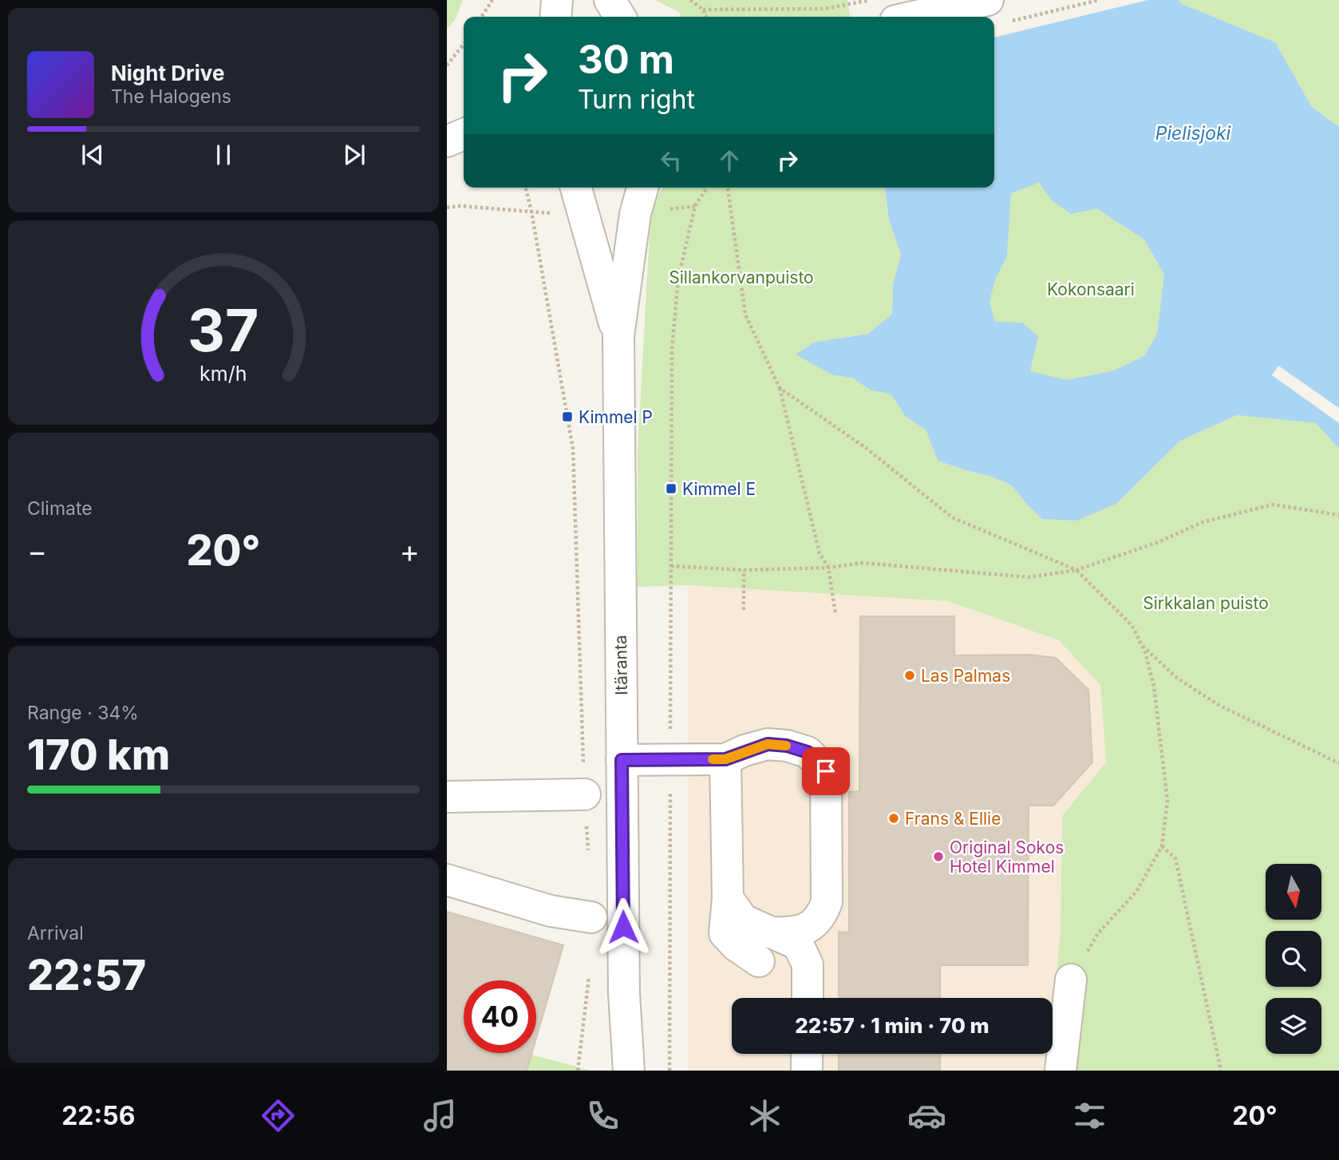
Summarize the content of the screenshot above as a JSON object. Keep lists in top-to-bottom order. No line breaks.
{"streets":{"street":["Itäranta"]},"water":["Pielisjoki"],"parks":["Sillankorvanpuisto","Kokonsaari","Sirkkalan puisto"],"places":{"transit":["Kimmel P","Kimmel E"],"other":["Las Palmas","Frans & Ellie","Original Sokos Hotel Kimmel"]},"north":"bottom","page":{"turn":["30 m","Turn right"],"song":["Night Drive","The Halogens"],"tile":["Climate",["Range · 34%","170 km"],["Arrival","22:57"]],"heat":["−","20°","+"],"limit":"40","trip":"22:57 · 1 min · 70 m","tabs":["22:56","20°"],"gauge":["37","km/h"]}}
